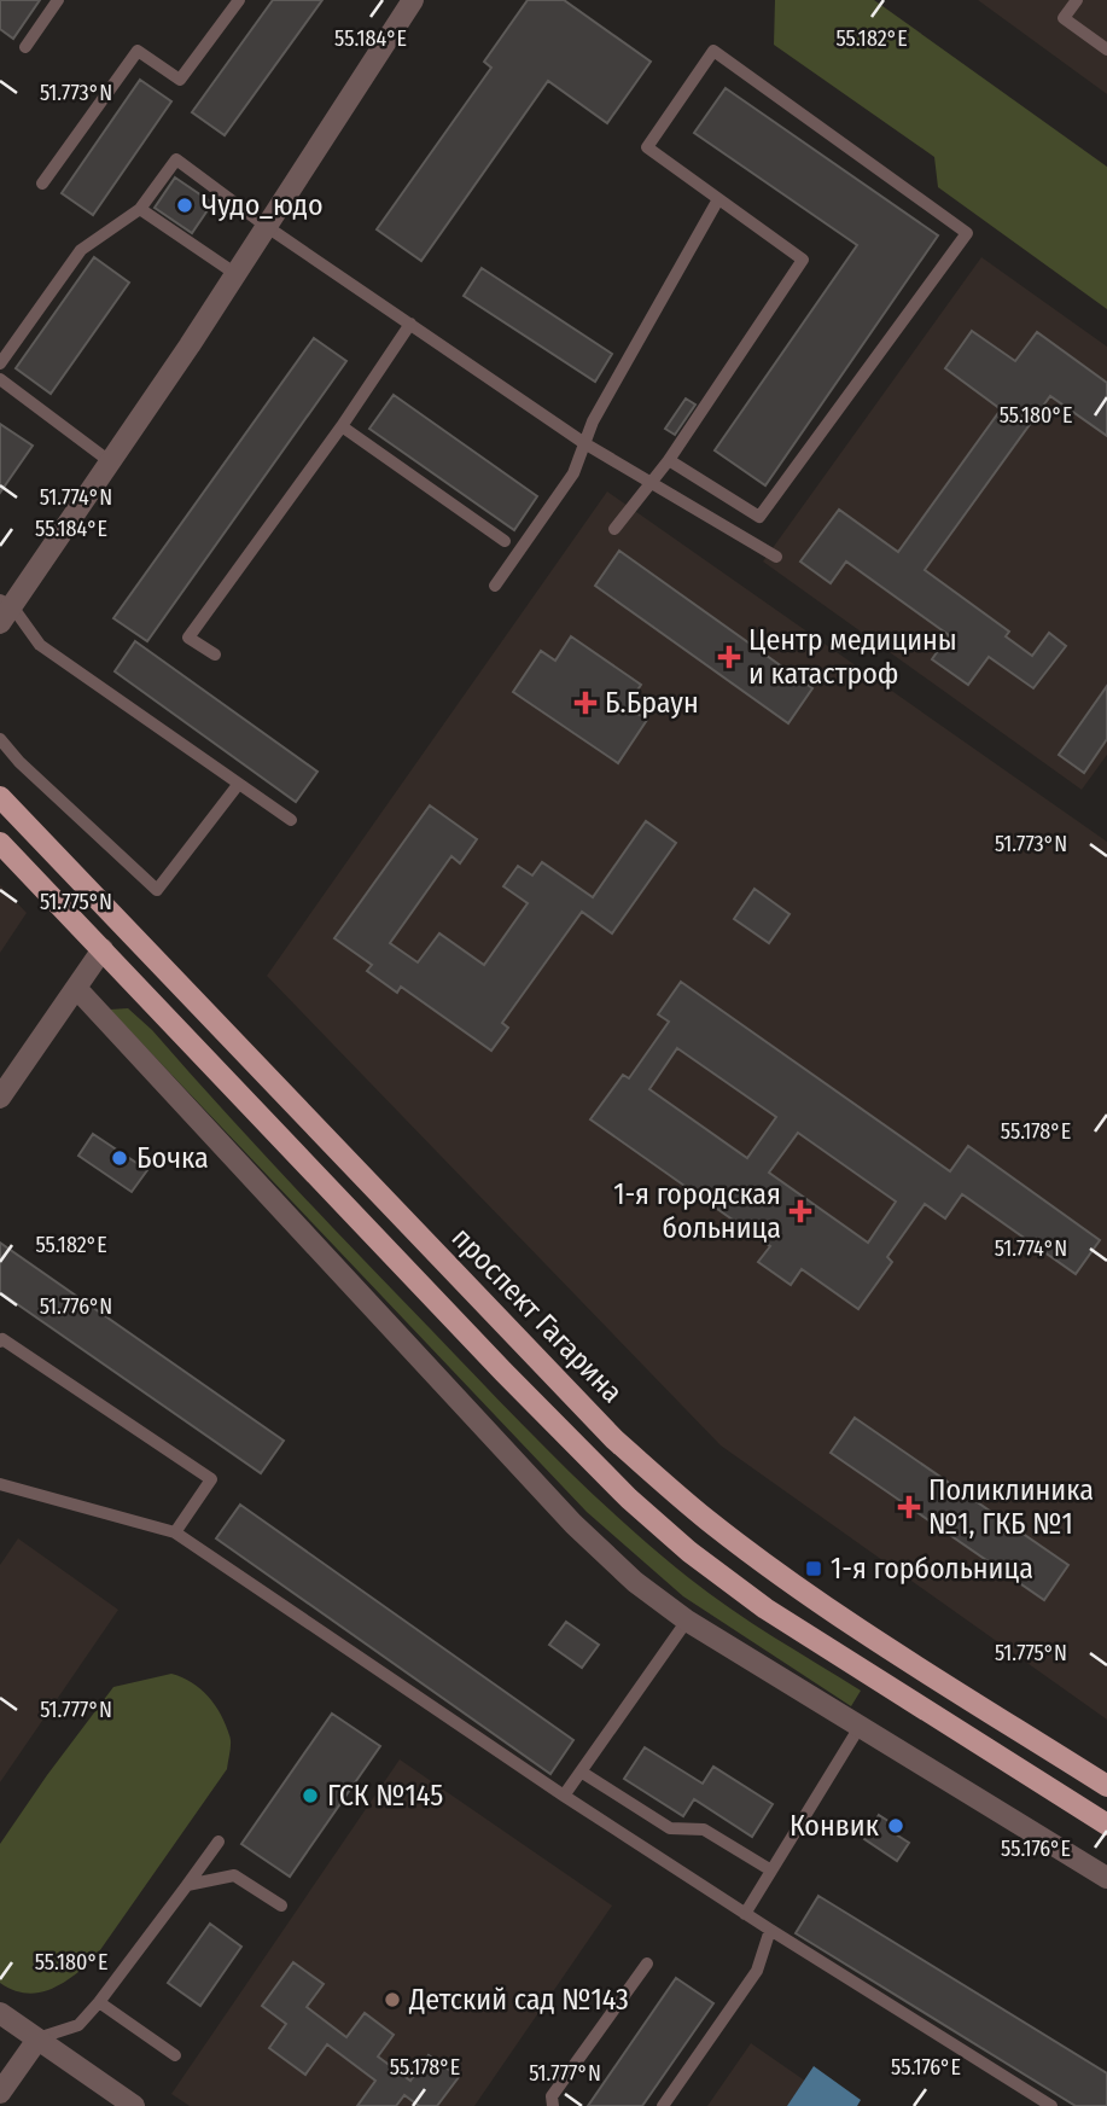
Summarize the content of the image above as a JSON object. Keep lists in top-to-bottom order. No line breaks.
{"streets":{"main road":["проспект Гагарина"]},"places":{"other":["Чудо_юдо","Бочка","ГСК №145","Конвик","Детский сад №143"],"health":["Центр медицины и катастроф","Б.Браун","1-я городская больница","Поликлиника №1, ГКБ №1"],"transit":["1-я горбольница"]},"coordinates":["55.184°E","55.182°E","51.773°N","55.180°E","51.774°N","51.775°N","55.178°E","51.776°N","51.777°N","55.176°E"]}
